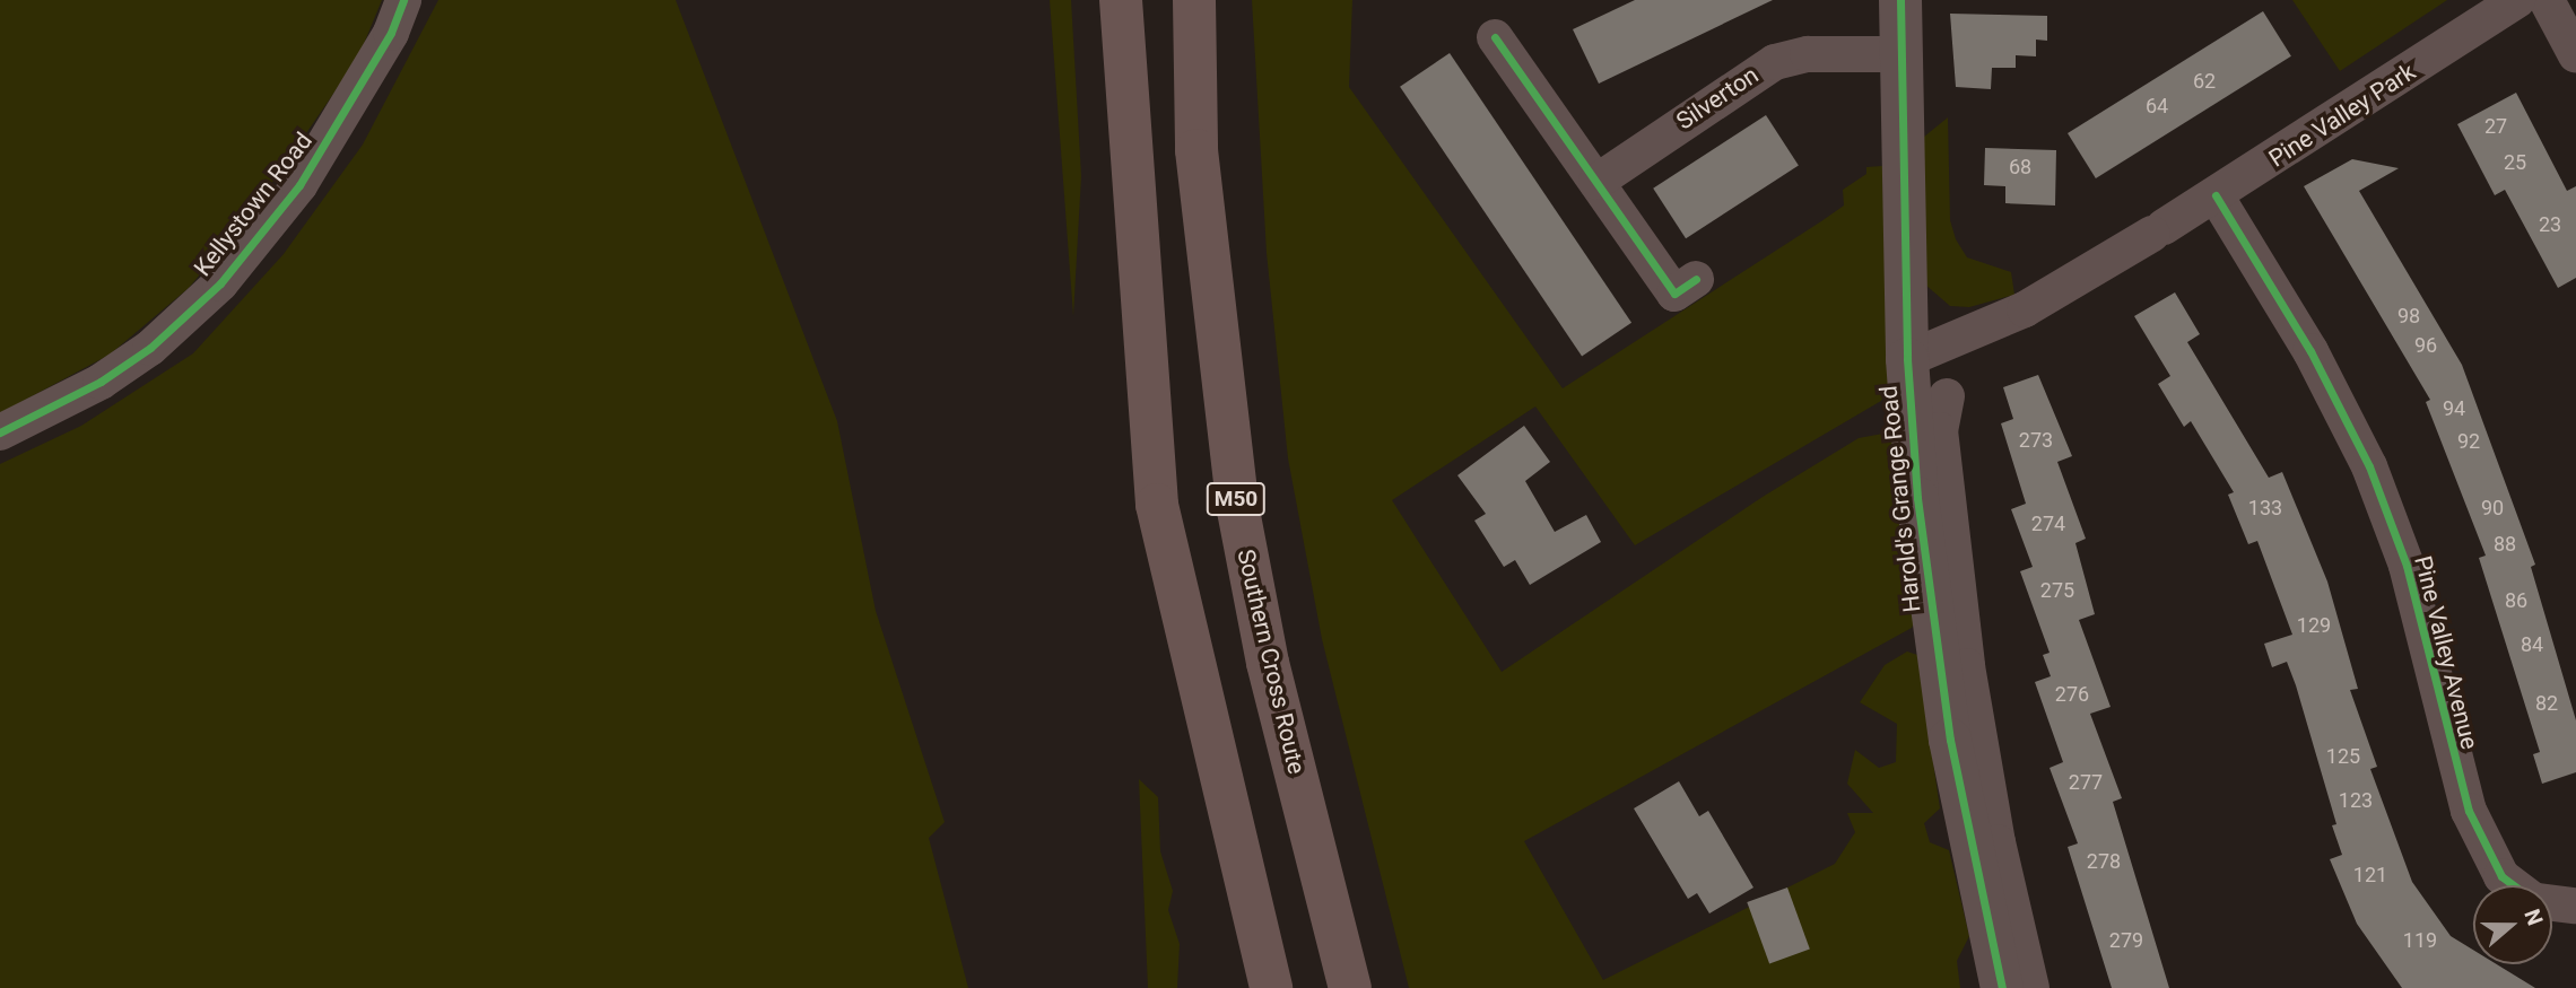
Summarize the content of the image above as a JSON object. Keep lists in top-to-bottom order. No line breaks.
{"streets":{"highway":["M50","Southern Cross Route"],"street":["Silverton","Pine Valley Park","Kellystown Road","Harold's Grange Road","Pine Valley Avenue"]},"crossings":[["Silverton","Harold's Grange Road"],["Pine Valley Park","Harold's Grange Road"],["Pine Valley Park","Pine Valley Avenue"]],"house_numbers":["62","64","27","25","68","23","98","96","94","273","92","133","90","274","88","275","86","129","84","276","82","125","277","123","278","121","279","119"],"north":"right"}
